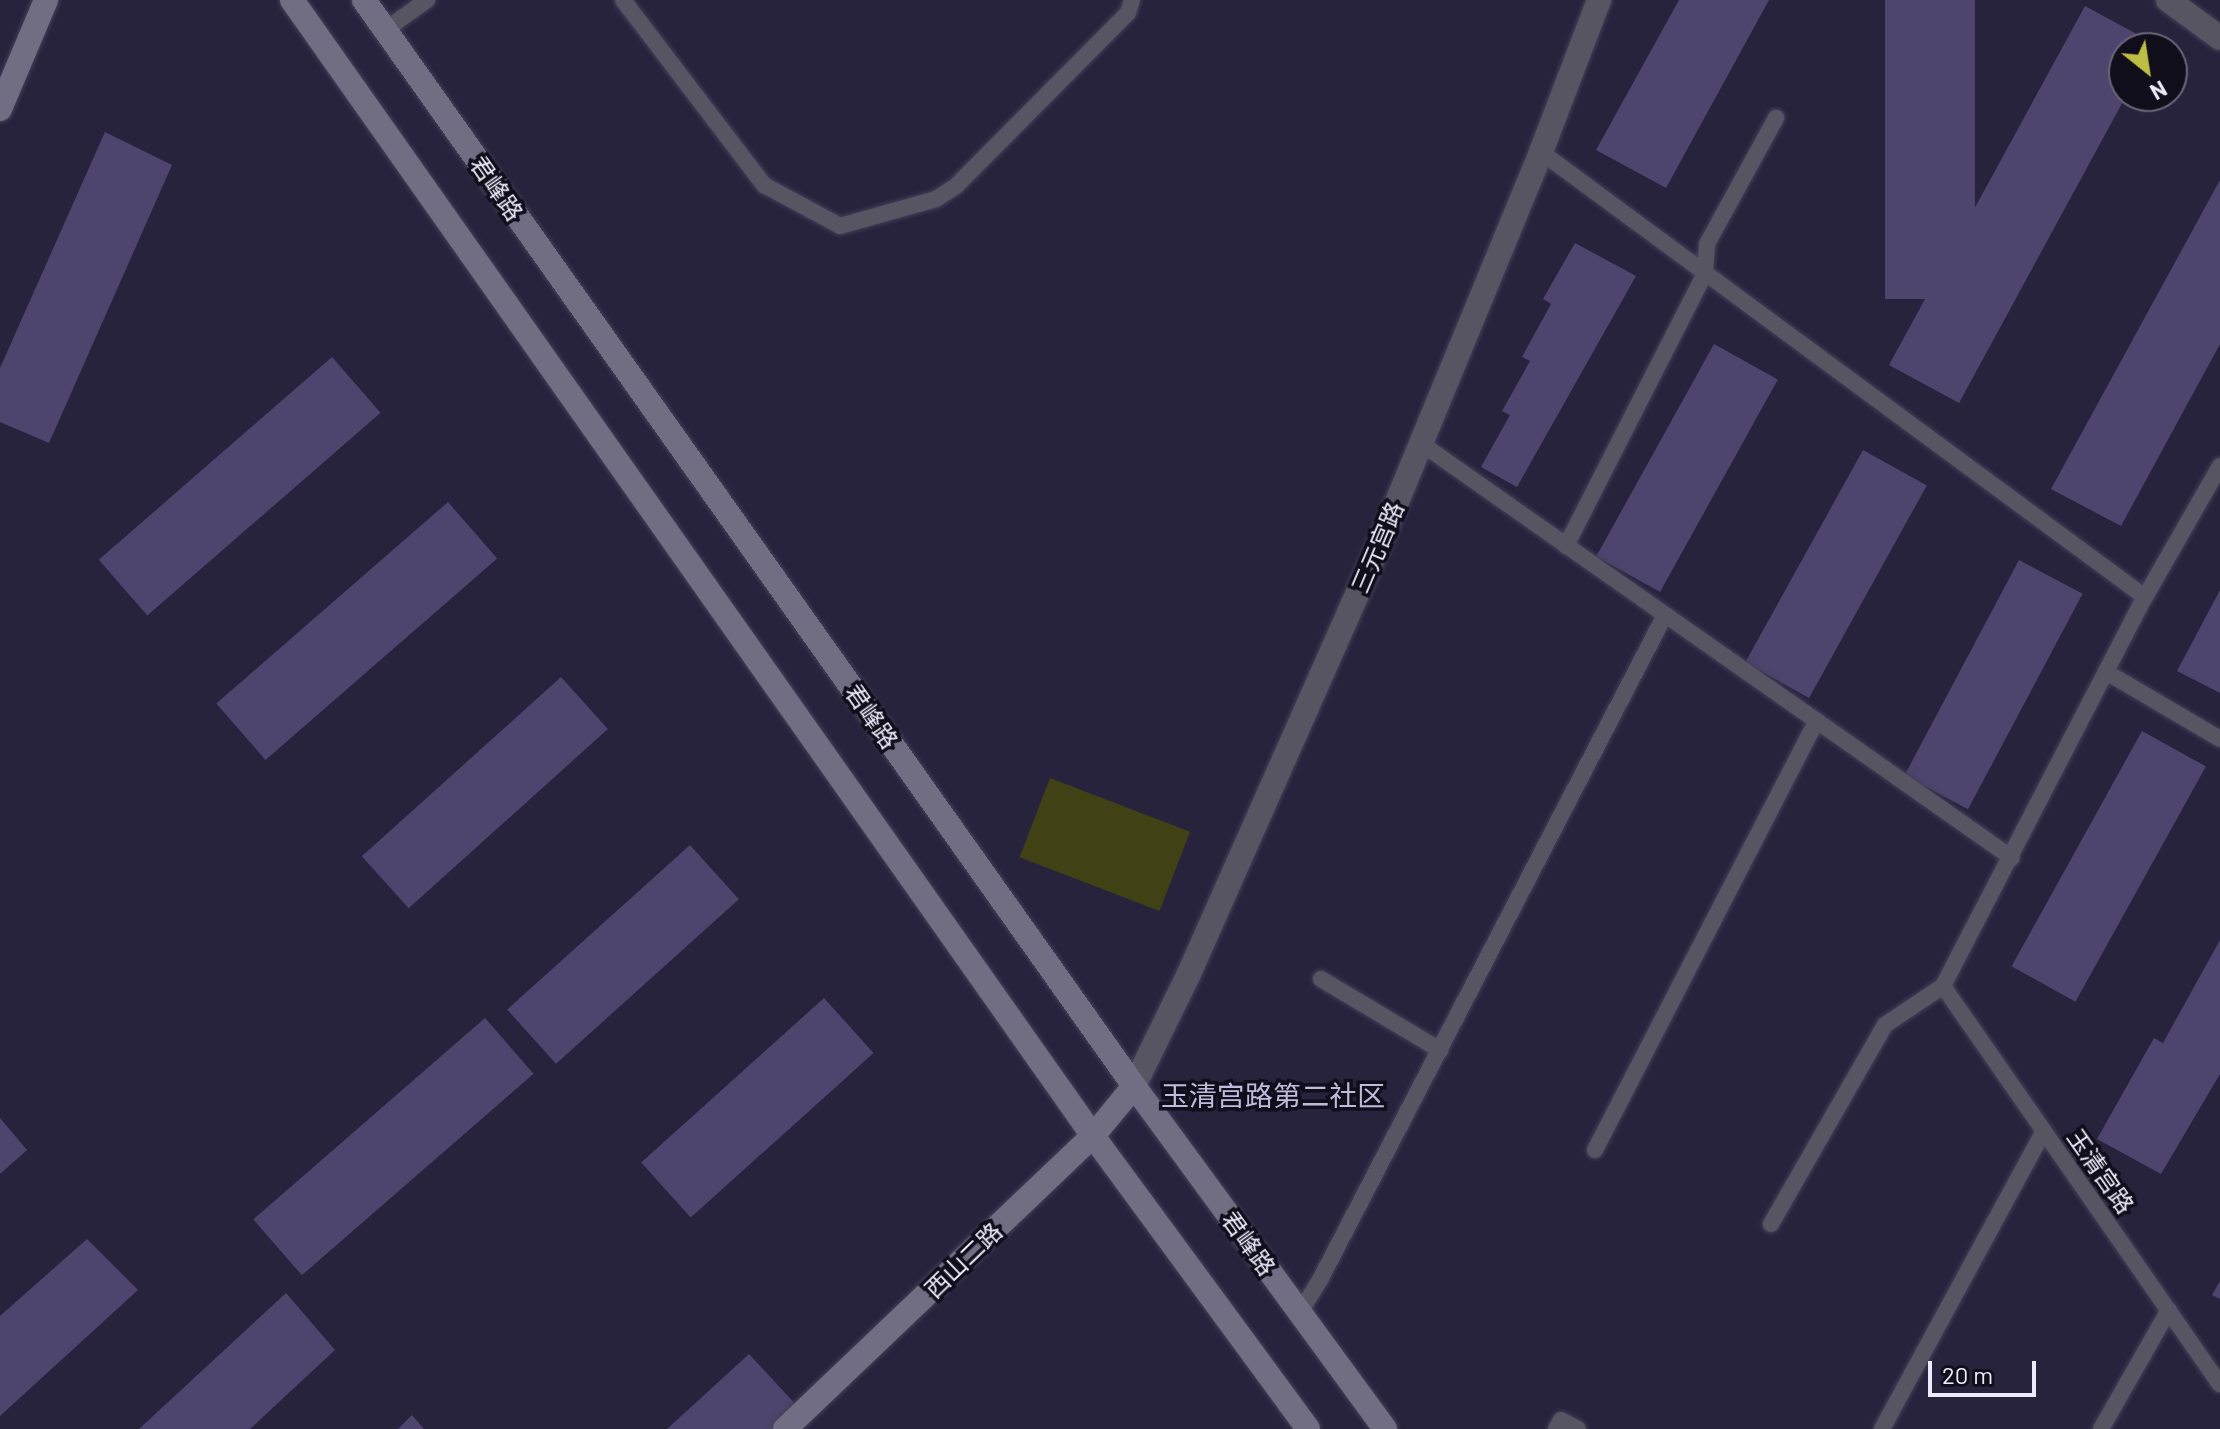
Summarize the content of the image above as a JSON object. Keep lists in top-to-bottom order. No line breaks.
{"streets":{"main road":["君峰路","西山二路"],"street":["三元宫路"],"lane":["玉清宫路"]},"crossings":[["君峰路","三元宫路"],["君峰路","西山二路"],["三元宫路","西山二路"]],"districts":["玉清宫路第二社区"],"scale_bar":"20 m","north":"bottom right"}
